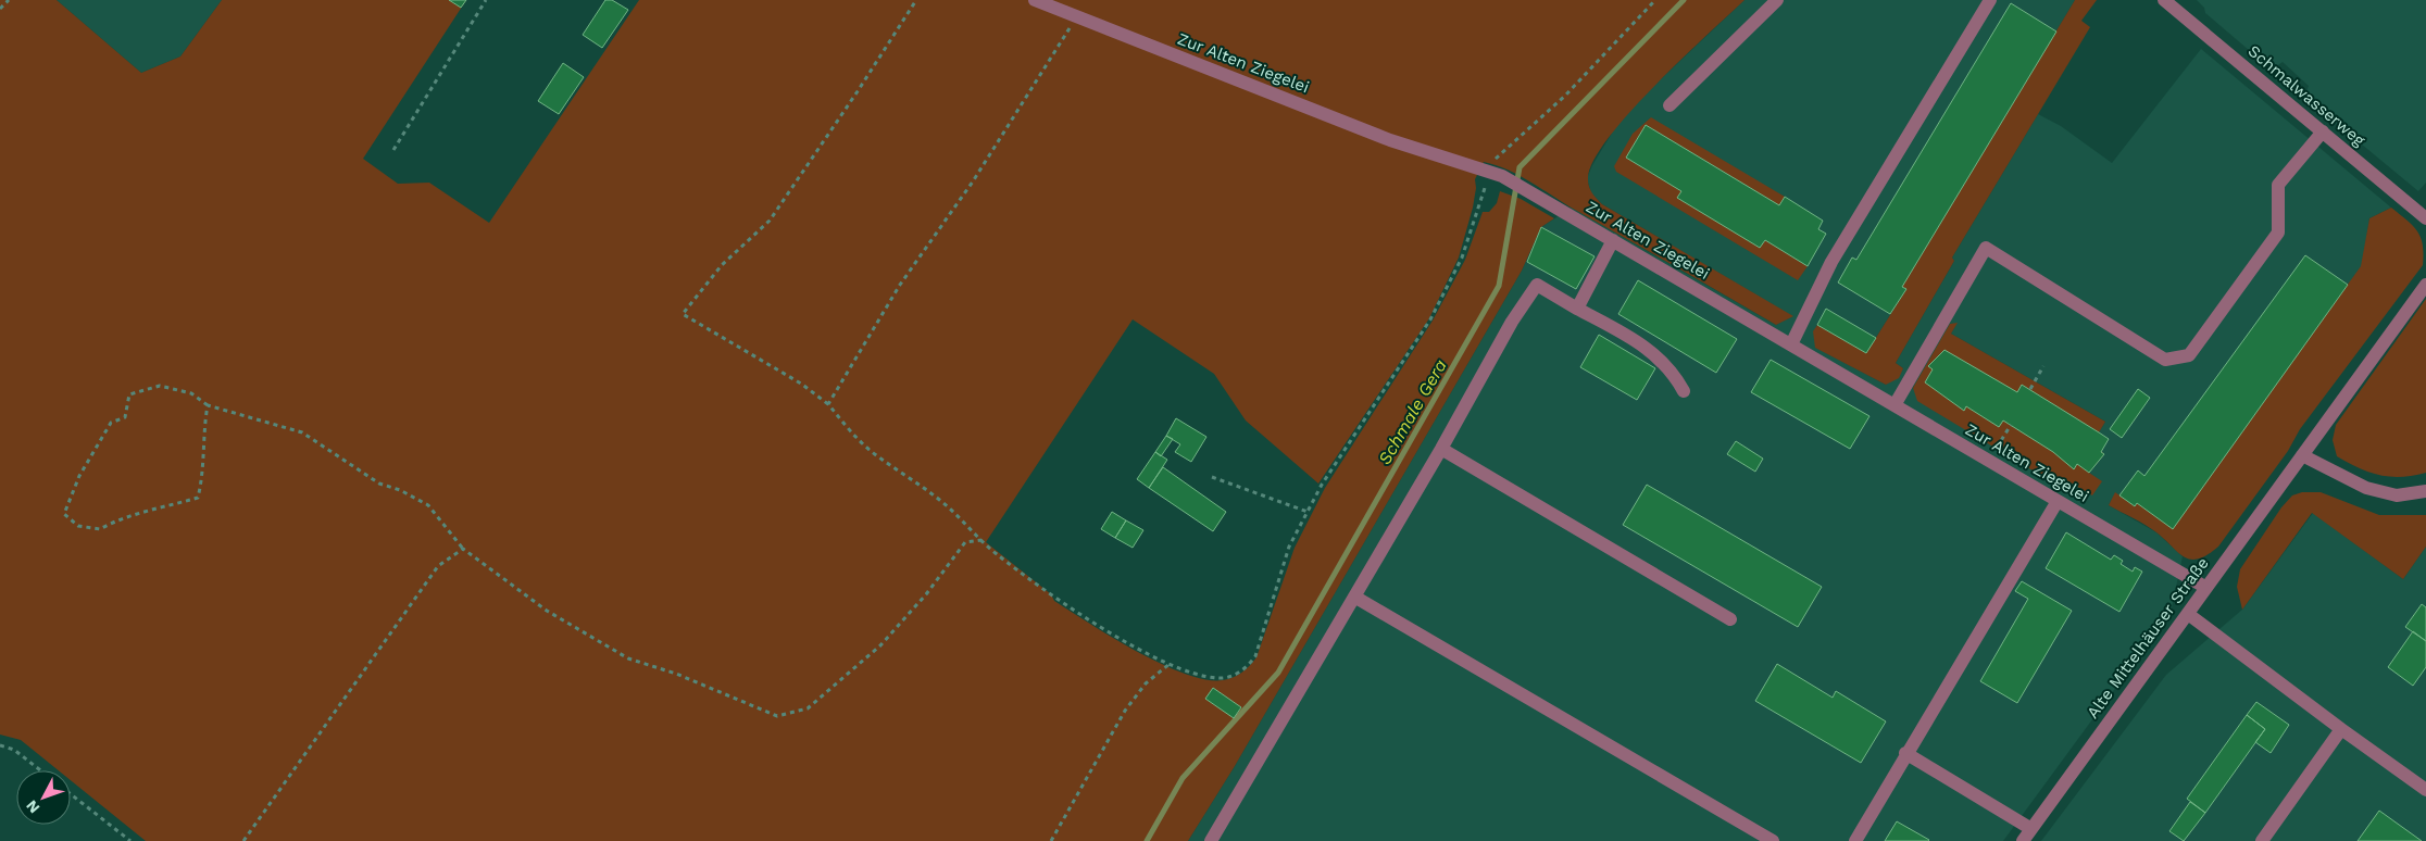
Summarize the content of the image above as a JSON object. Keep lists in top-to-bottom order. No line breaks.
{"streets":{"street":["Zur Alten Ziegelei","Schmalwasserweg","Alte Mittelhäuser Straße"]},"crossings":[["Zur Alten Ziegelei","Alte Mittelhäuser Straße"]],"water":["Schmale Gera"],"north":"bottom left"}
